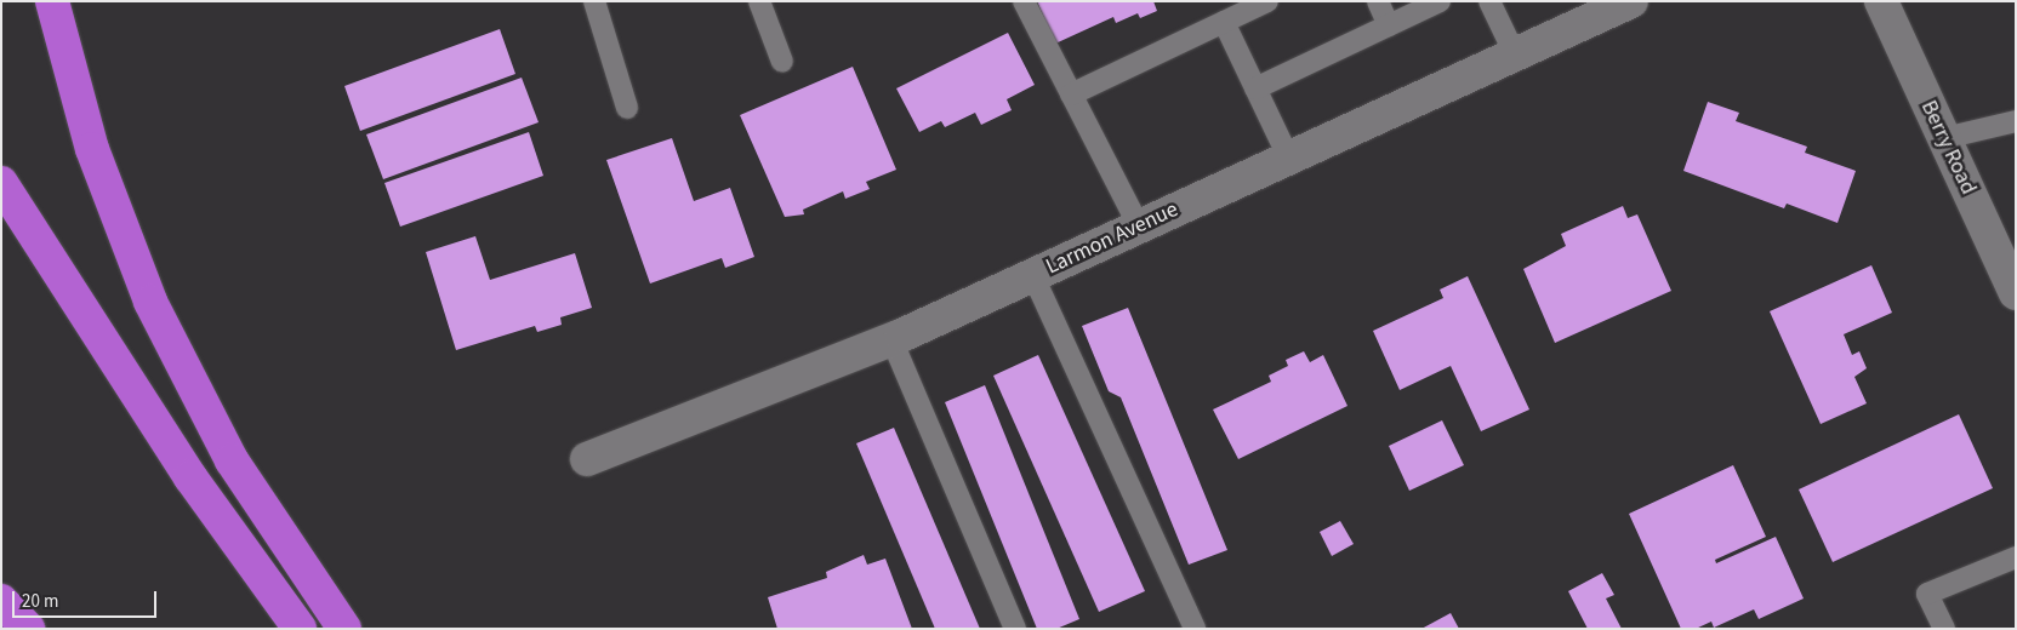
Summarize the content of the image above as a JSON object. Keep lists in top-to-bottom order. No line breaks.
{"streets":{"street":["Berry Road","Larmon Avenue"]},"scale_bar":"20 m"}
